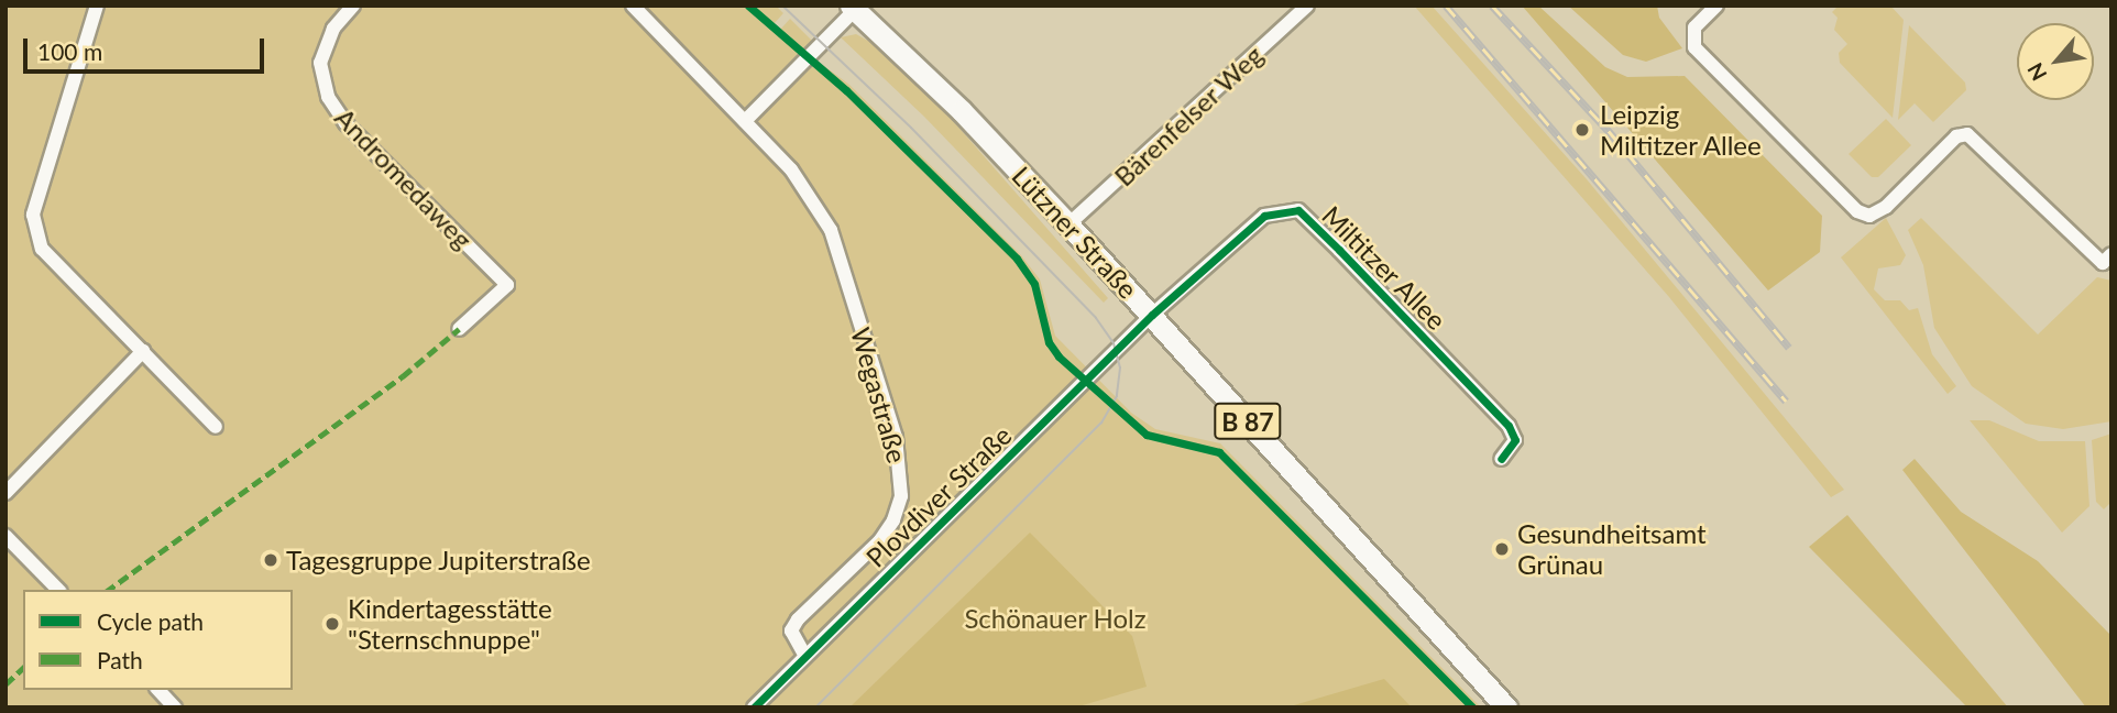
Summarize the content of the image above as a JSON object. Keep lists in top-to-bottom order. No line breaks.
{"streets":{"main road":["Lützner Straße","B 87"],"street":["Bärenfelser Weg","Andromedaweg","Miltitzer Allee","Wegastraße","Plovdiver Straße"]},"crossings":[["Bärenfelser Weg","Lützner Straße"],["Lützner Straße","Miltitzer Allee"],["Lützner Straße","Plovdiver Straße"],["Miltitzer Allee","Plovdiver Straße"],["Wegastraße","Plovdiver Straße"]],"parks":["Schönauer Holz"],"places":["Leipzig Miltitzer Allee","Gesundheitsamt Grünau","Tagesgruppe Jupiterstraße","Kindertagesstätte \"Sternschnuppe\""],"legend":["Cycle path","Path"],"scale_bar":"100 m","north":"bottom left"}
